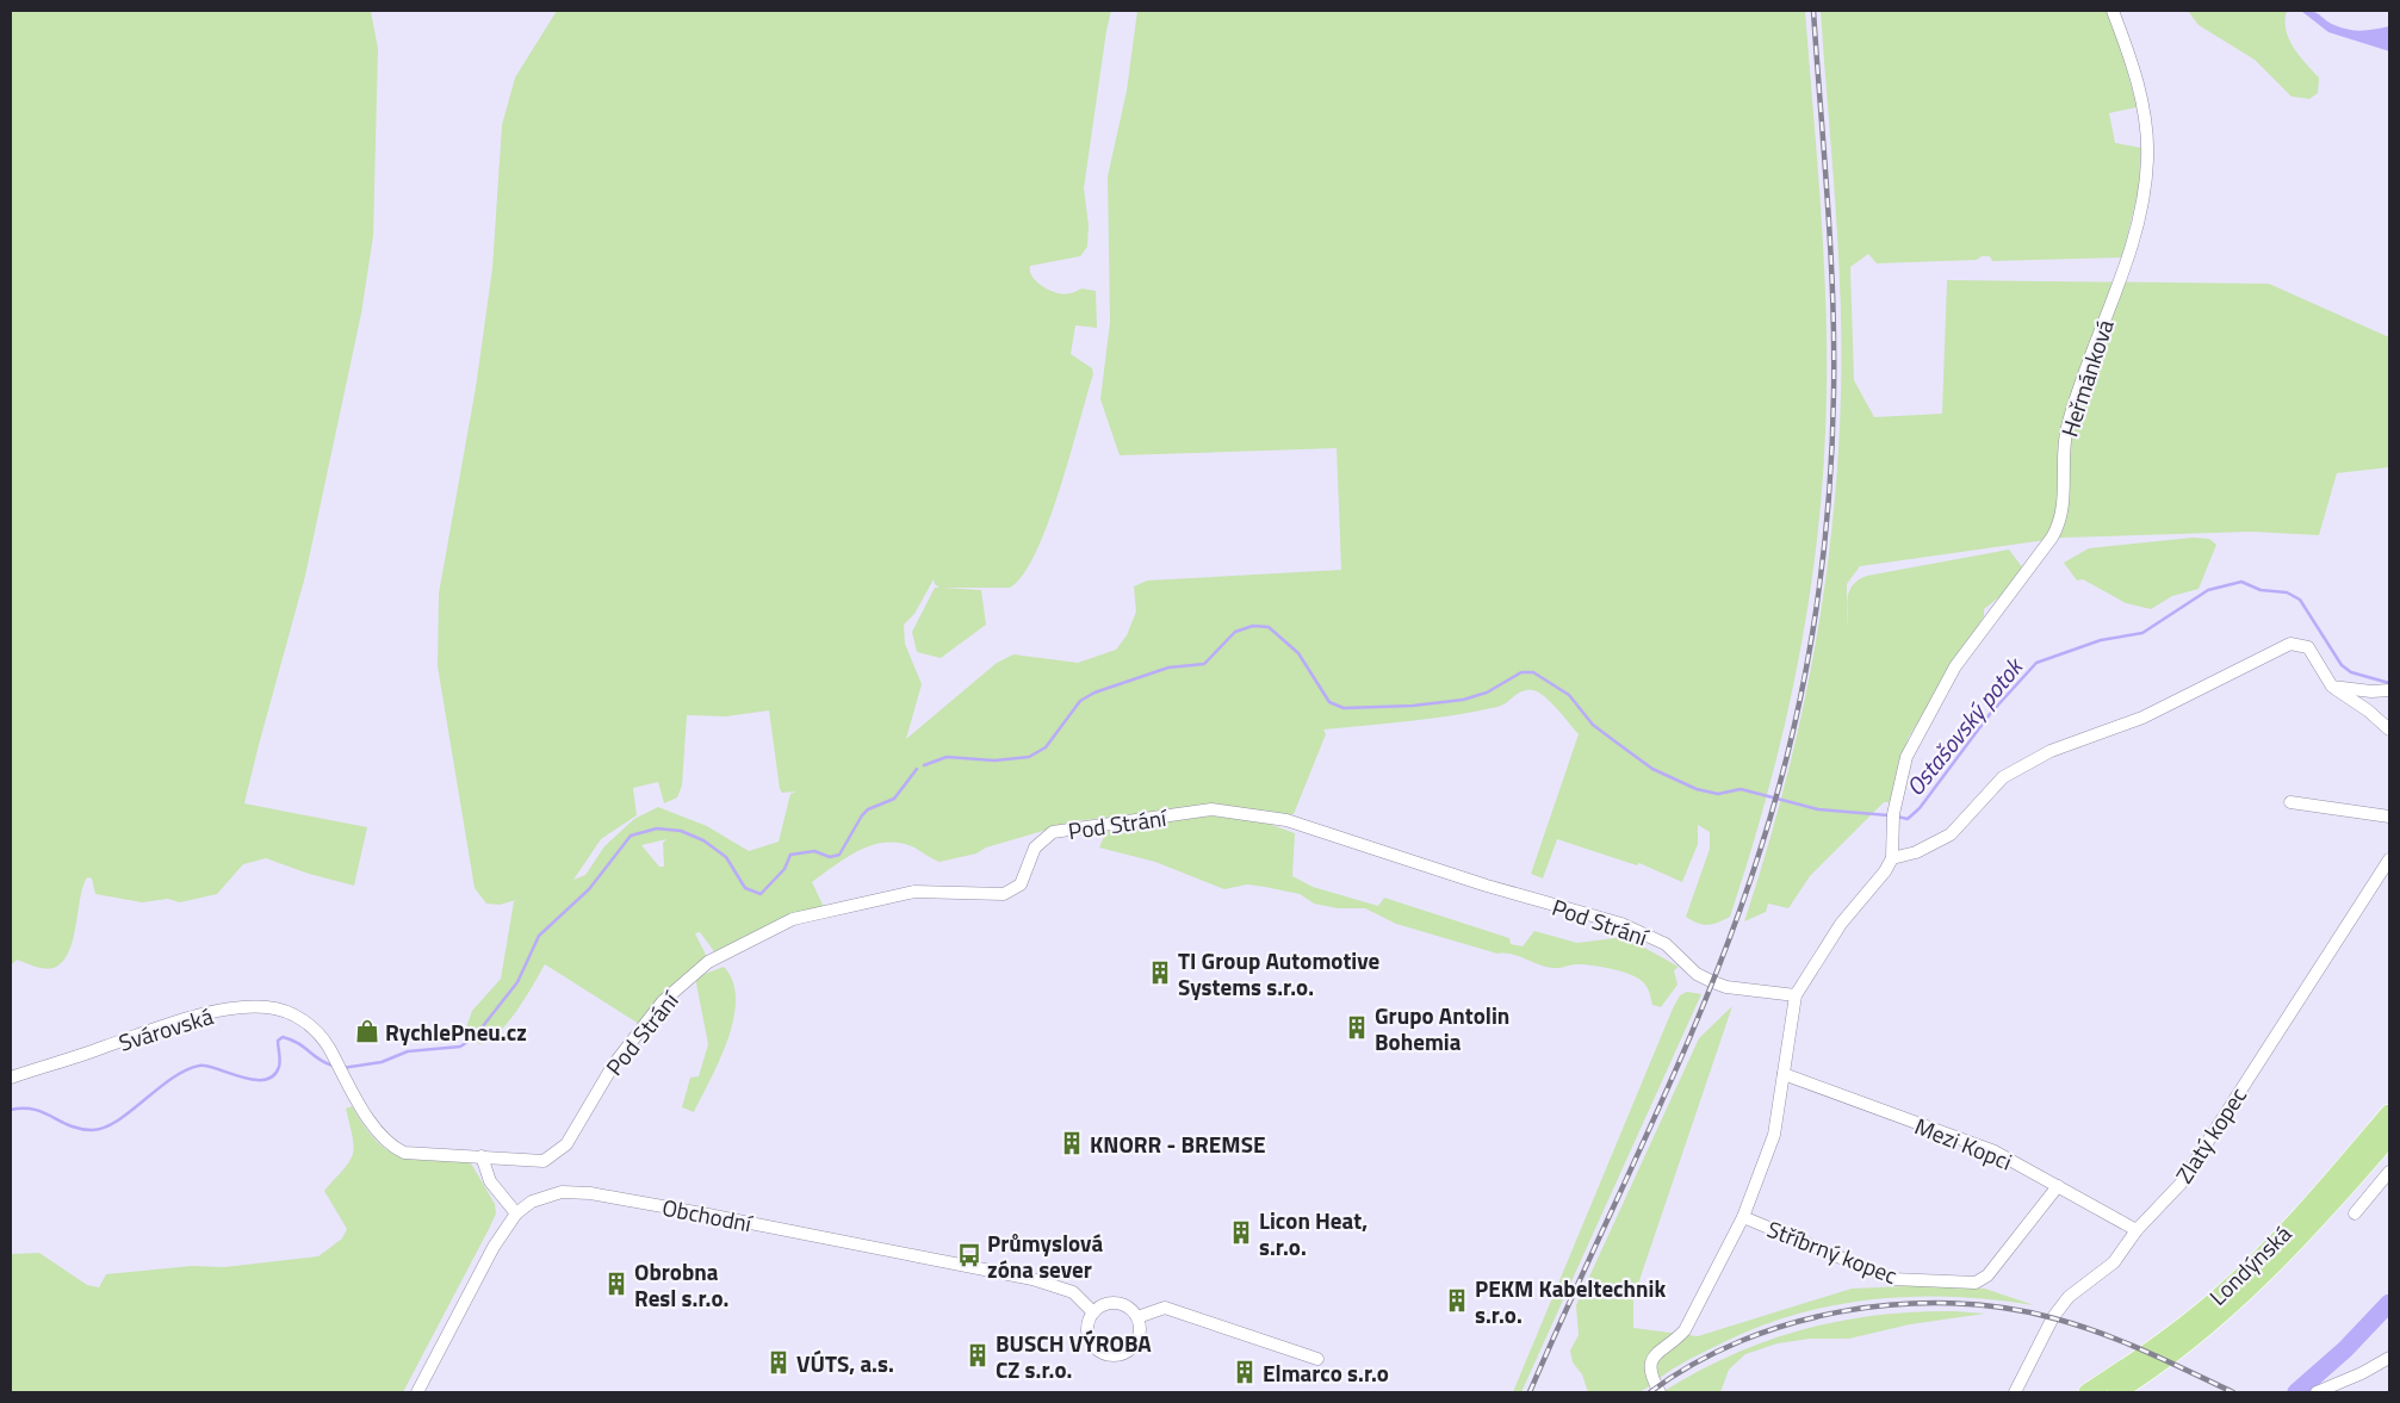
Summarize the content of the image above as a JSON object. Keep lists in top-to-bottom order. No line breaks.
{"streets":{"highway":["Londýnská"],"street":["Heřmánková","Pod Strání","Svárovská","Zlatý kopec","Mezi Kopci","Obchodní","Stříbrný kopec"]},"crossings":[["Heřmánková","Stříbrný kopec"],["Pod Strání","Svárovská"],["Pod Strání","Stříbrný kopec"],["Zlatý kopec","Mezi Kopci"],["Mezi Kopci","Stříbrný kopec"]],"water":["Ostašovský potok"],"places":{"building":["TI Group Automotive Systems s.r.o.","Grupo Antolin Bohemia","KNORR - BREMSE","Licon Heat, s.r.o.","Obrobna Resl s.r.o.","PEKM Kabeltechnik s.r.o.","BUSCH VÝROBA CZ s.r.o.","VÚTS, a.s.","Elmarco s.r.o"],"shop":["RychlePneu.cz"],"bus stop":["Průmyslová zóna sever"]}}
